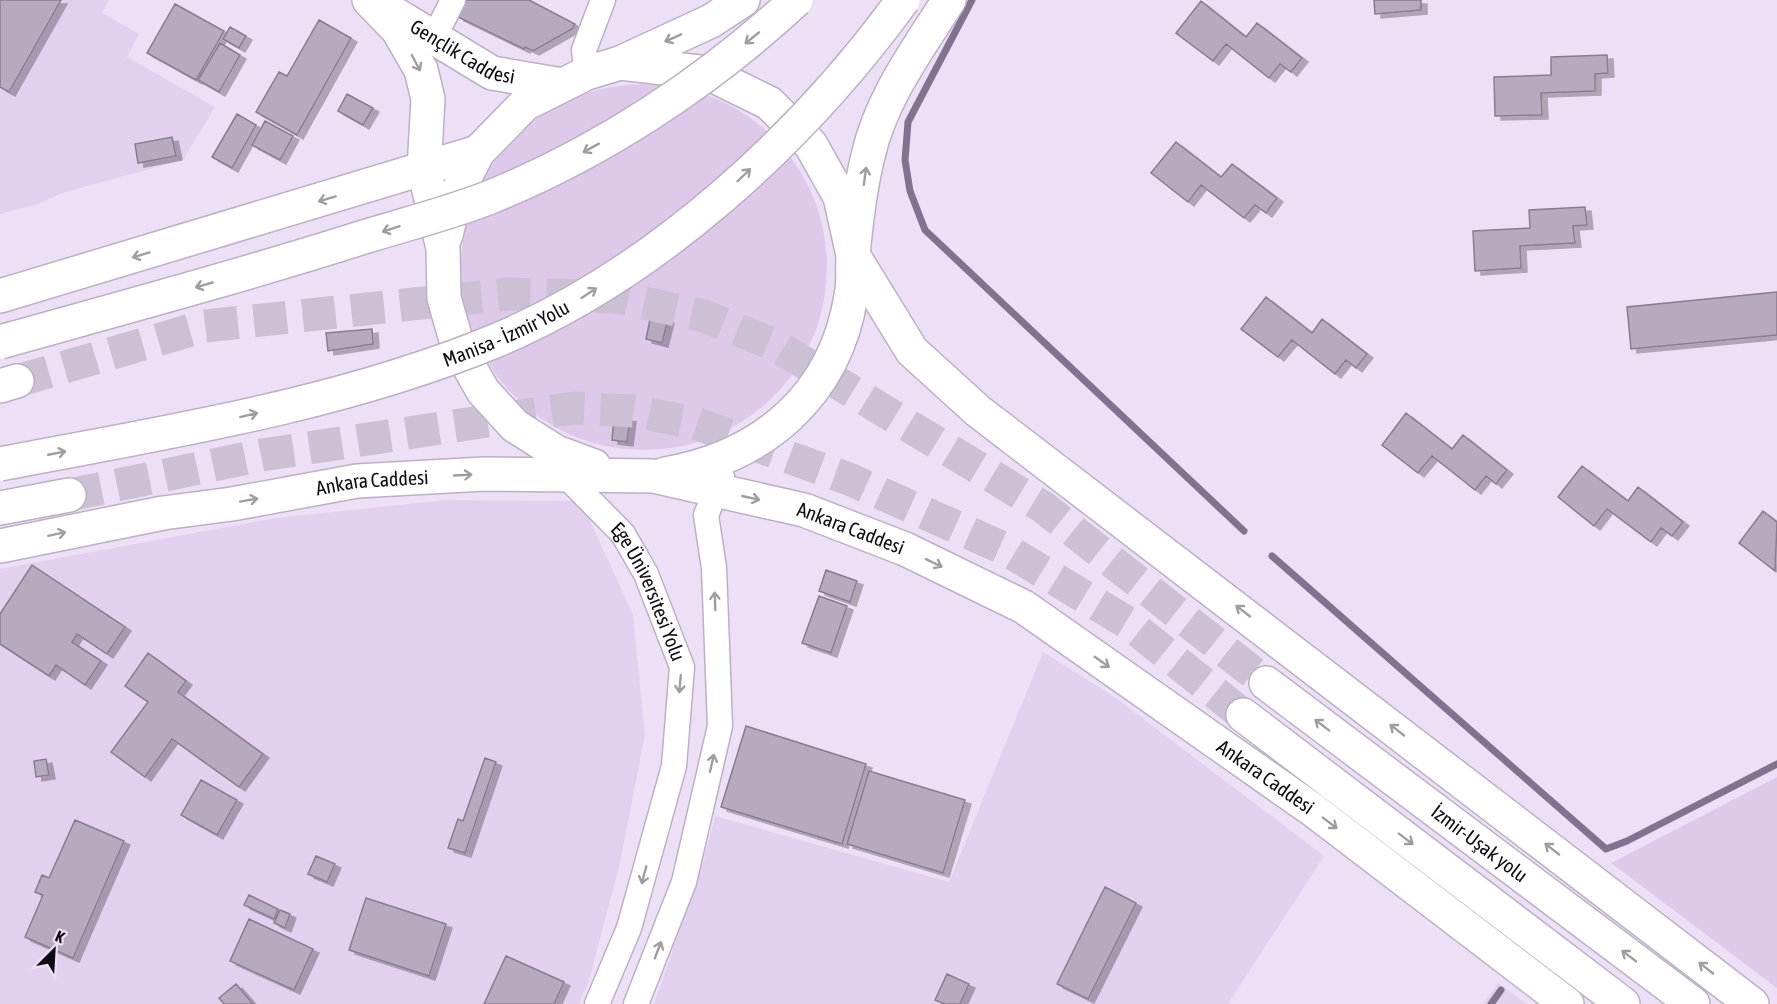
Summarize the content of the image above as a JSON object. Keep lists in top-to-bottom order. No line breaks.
{"streets":{"main road":["Gençlik Caddesi","Manisa - İzmir Yolu","Ankara Caddesi","İzmir-Uşak yolu"],"street":["Ege Üniversitesi Yolu"]},"crossings":[["Ankara Caddesi","Ege Üniversitesi Yolu"]],"one_way":["Gençlik Caddesi"],"north":"top right"}
